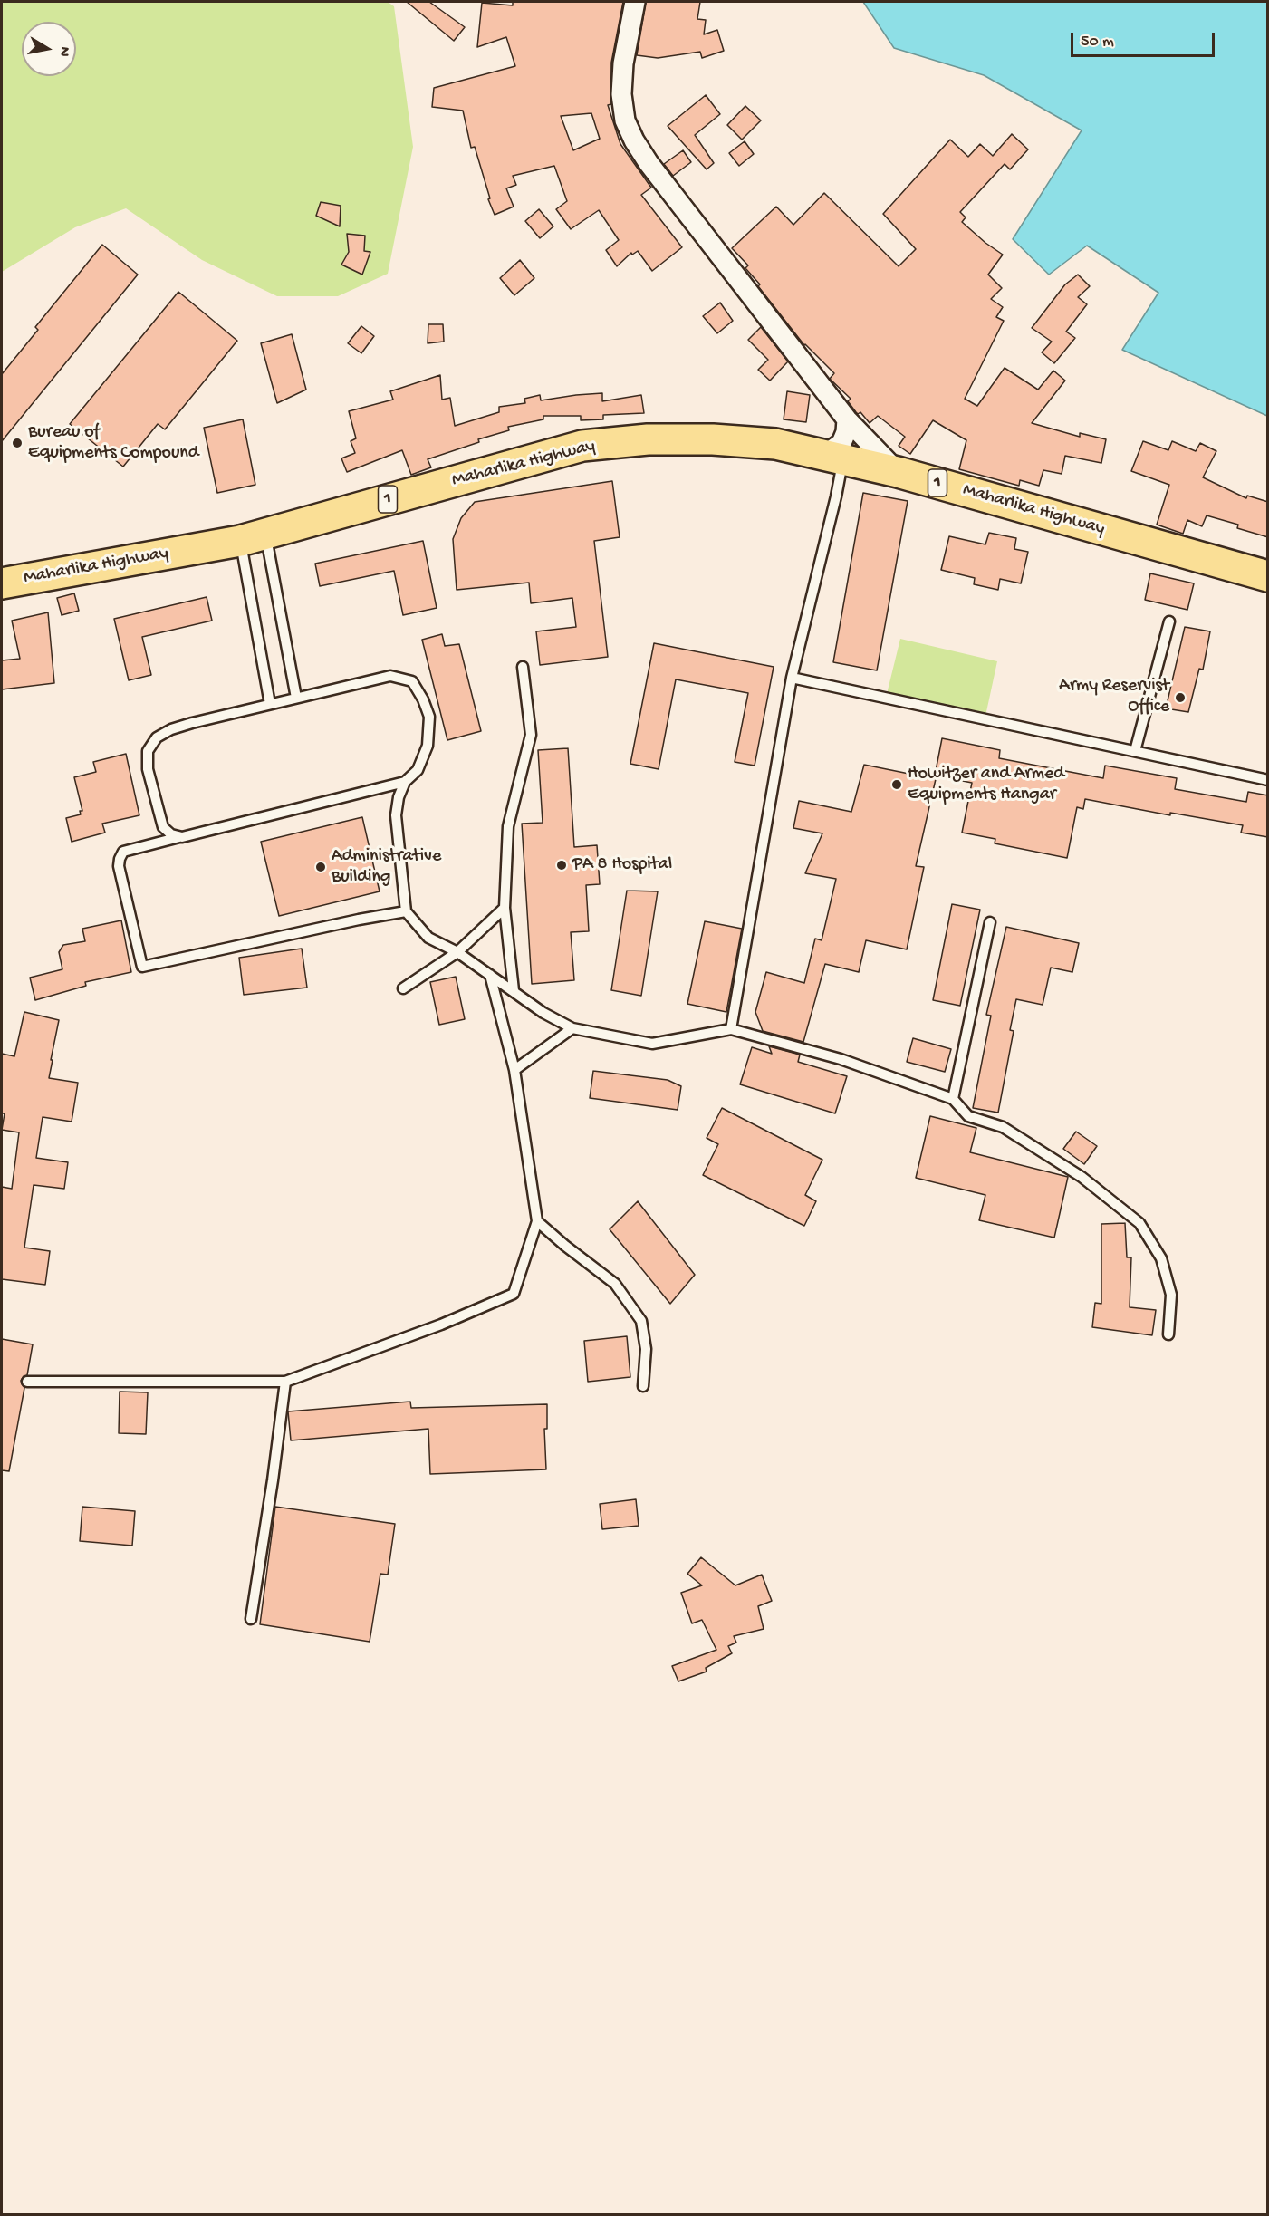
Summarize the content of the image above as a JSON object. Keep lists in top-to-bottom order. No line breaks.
{"streets":{"highway":["Maharlika Highway","1"]},"places":["Bureau of Equipments Compound","Army Reservist Office","Howitzer and Armed Equipments Hangar","PA 8 Hospital","Administrative Building"],"scale_bar":"50 m","north":"right"}
